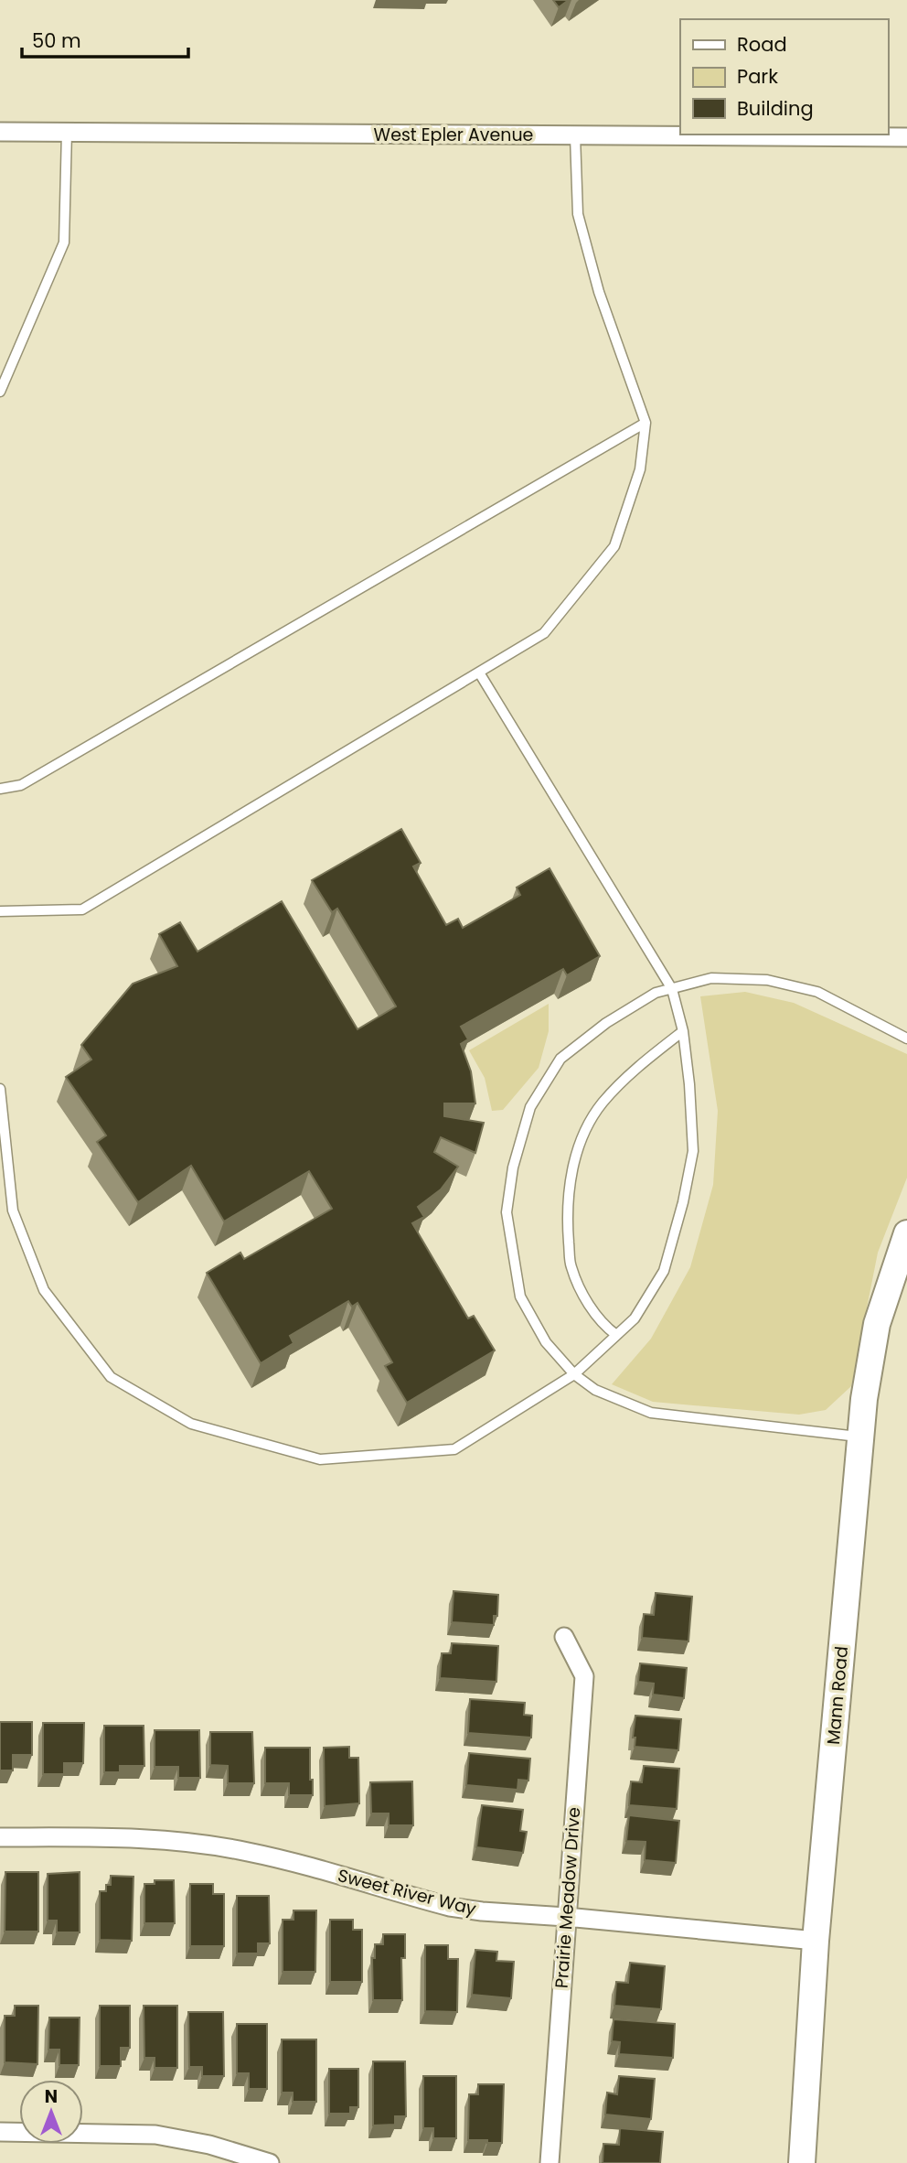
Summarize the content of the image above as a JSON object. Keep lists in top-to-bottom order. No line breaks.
{"streets":{"main road":["Mann Road"],"street":["West Epler Avenue","Sweet River Way","Prairie Meadow Drive"]},"crossings":[["Mann Road","Sweet River Way"],["Sweet River Way","Prairie Meadow Drive"]],"legend":["Road","Park","Building"],"scale_bar":"50 m","north":"top"}
